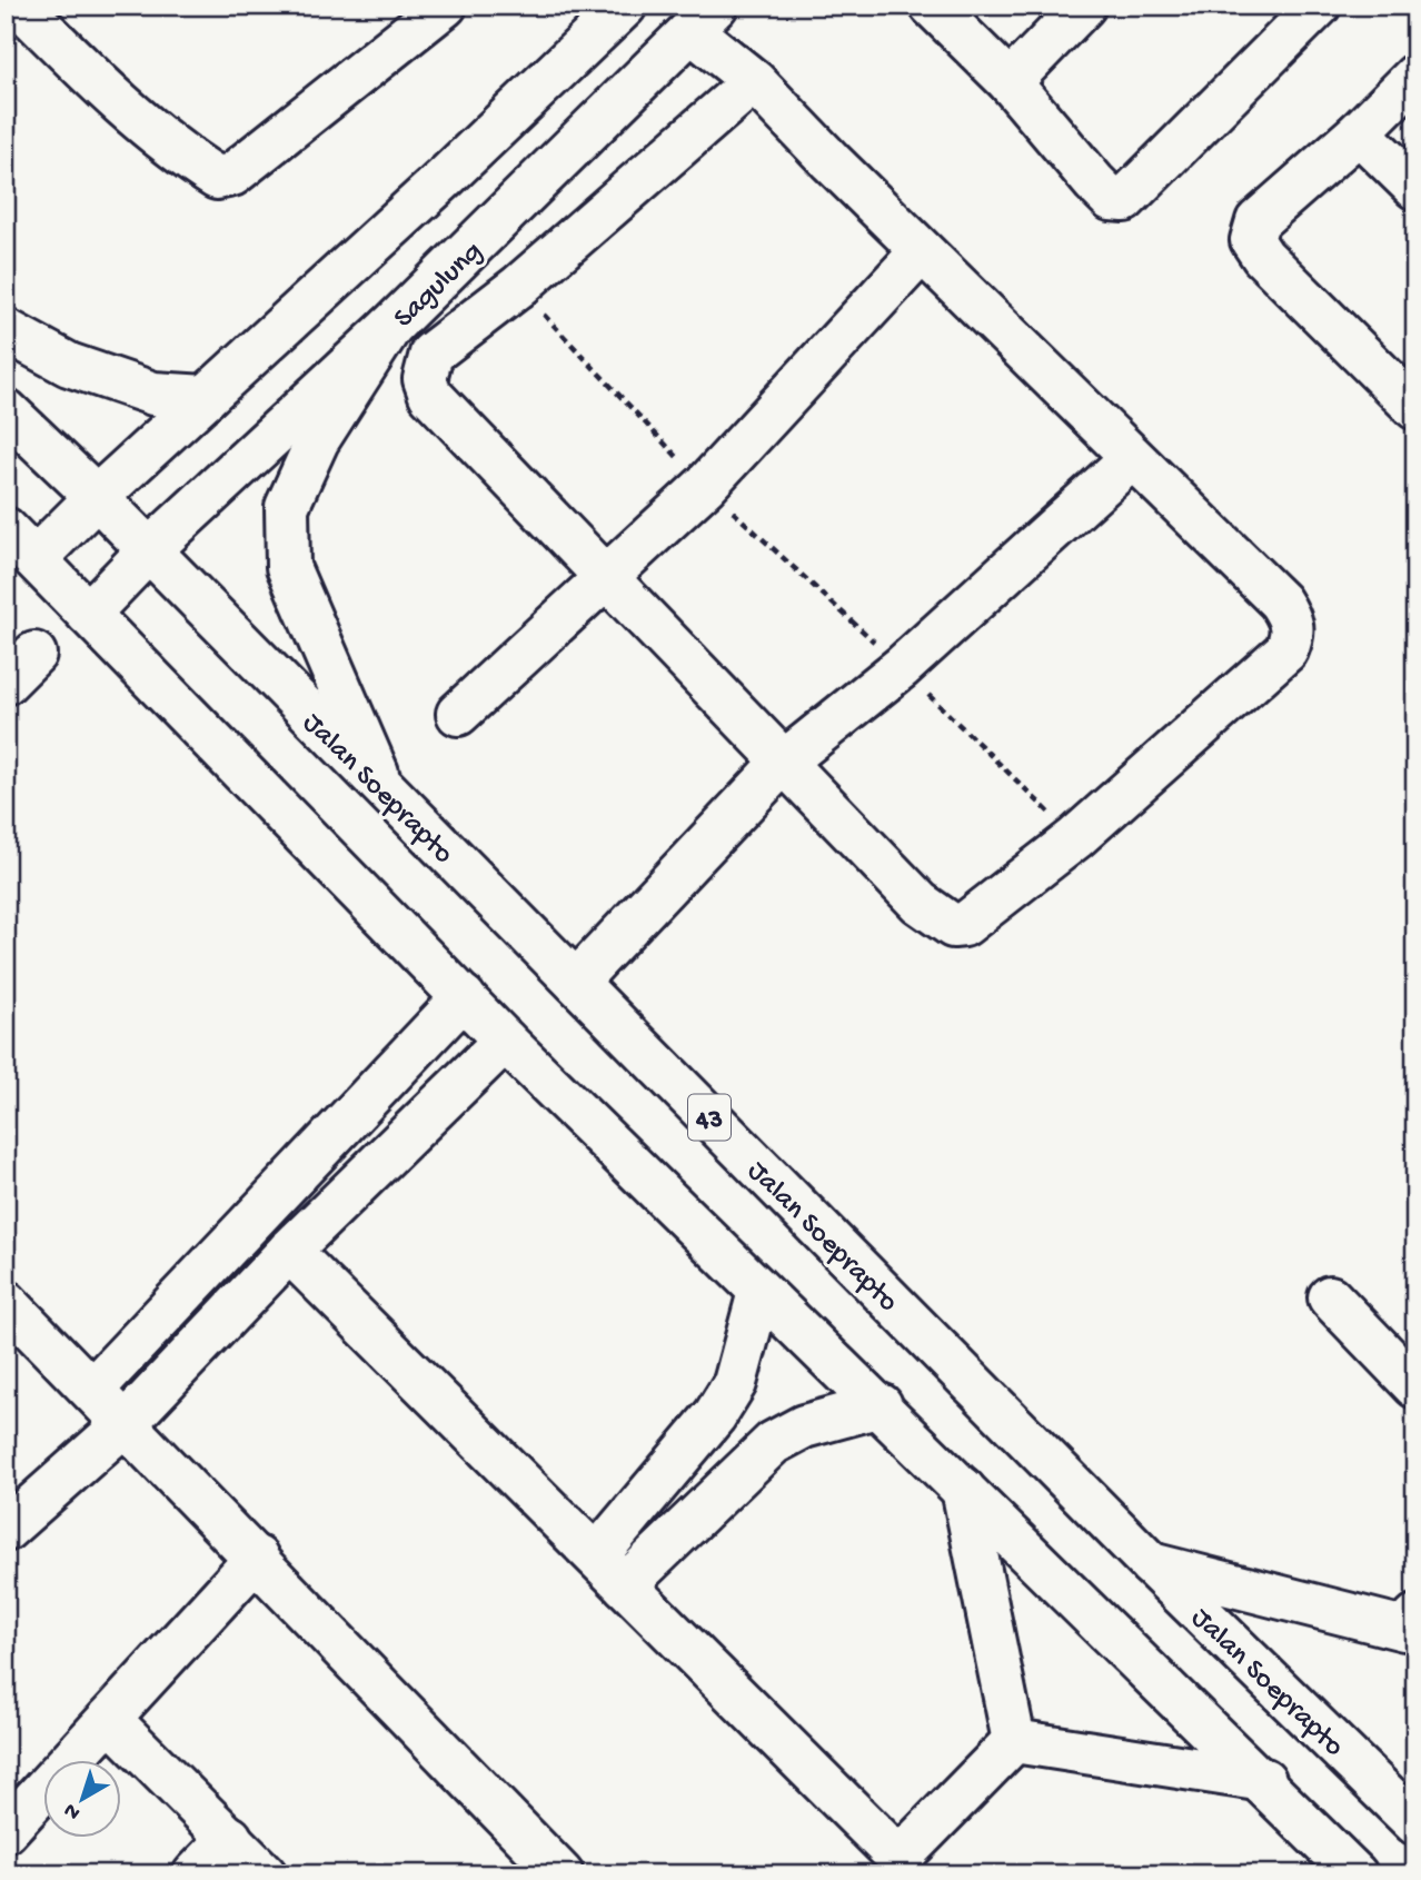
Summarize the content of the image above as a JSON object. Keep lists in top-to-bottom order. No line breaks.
{"streets":{"main road":["Sagulung","Jalan Soeprapto","43"]},"crossings":[["Sagulung","Jalan Soeprapto"]],"north":"bottom left"}
